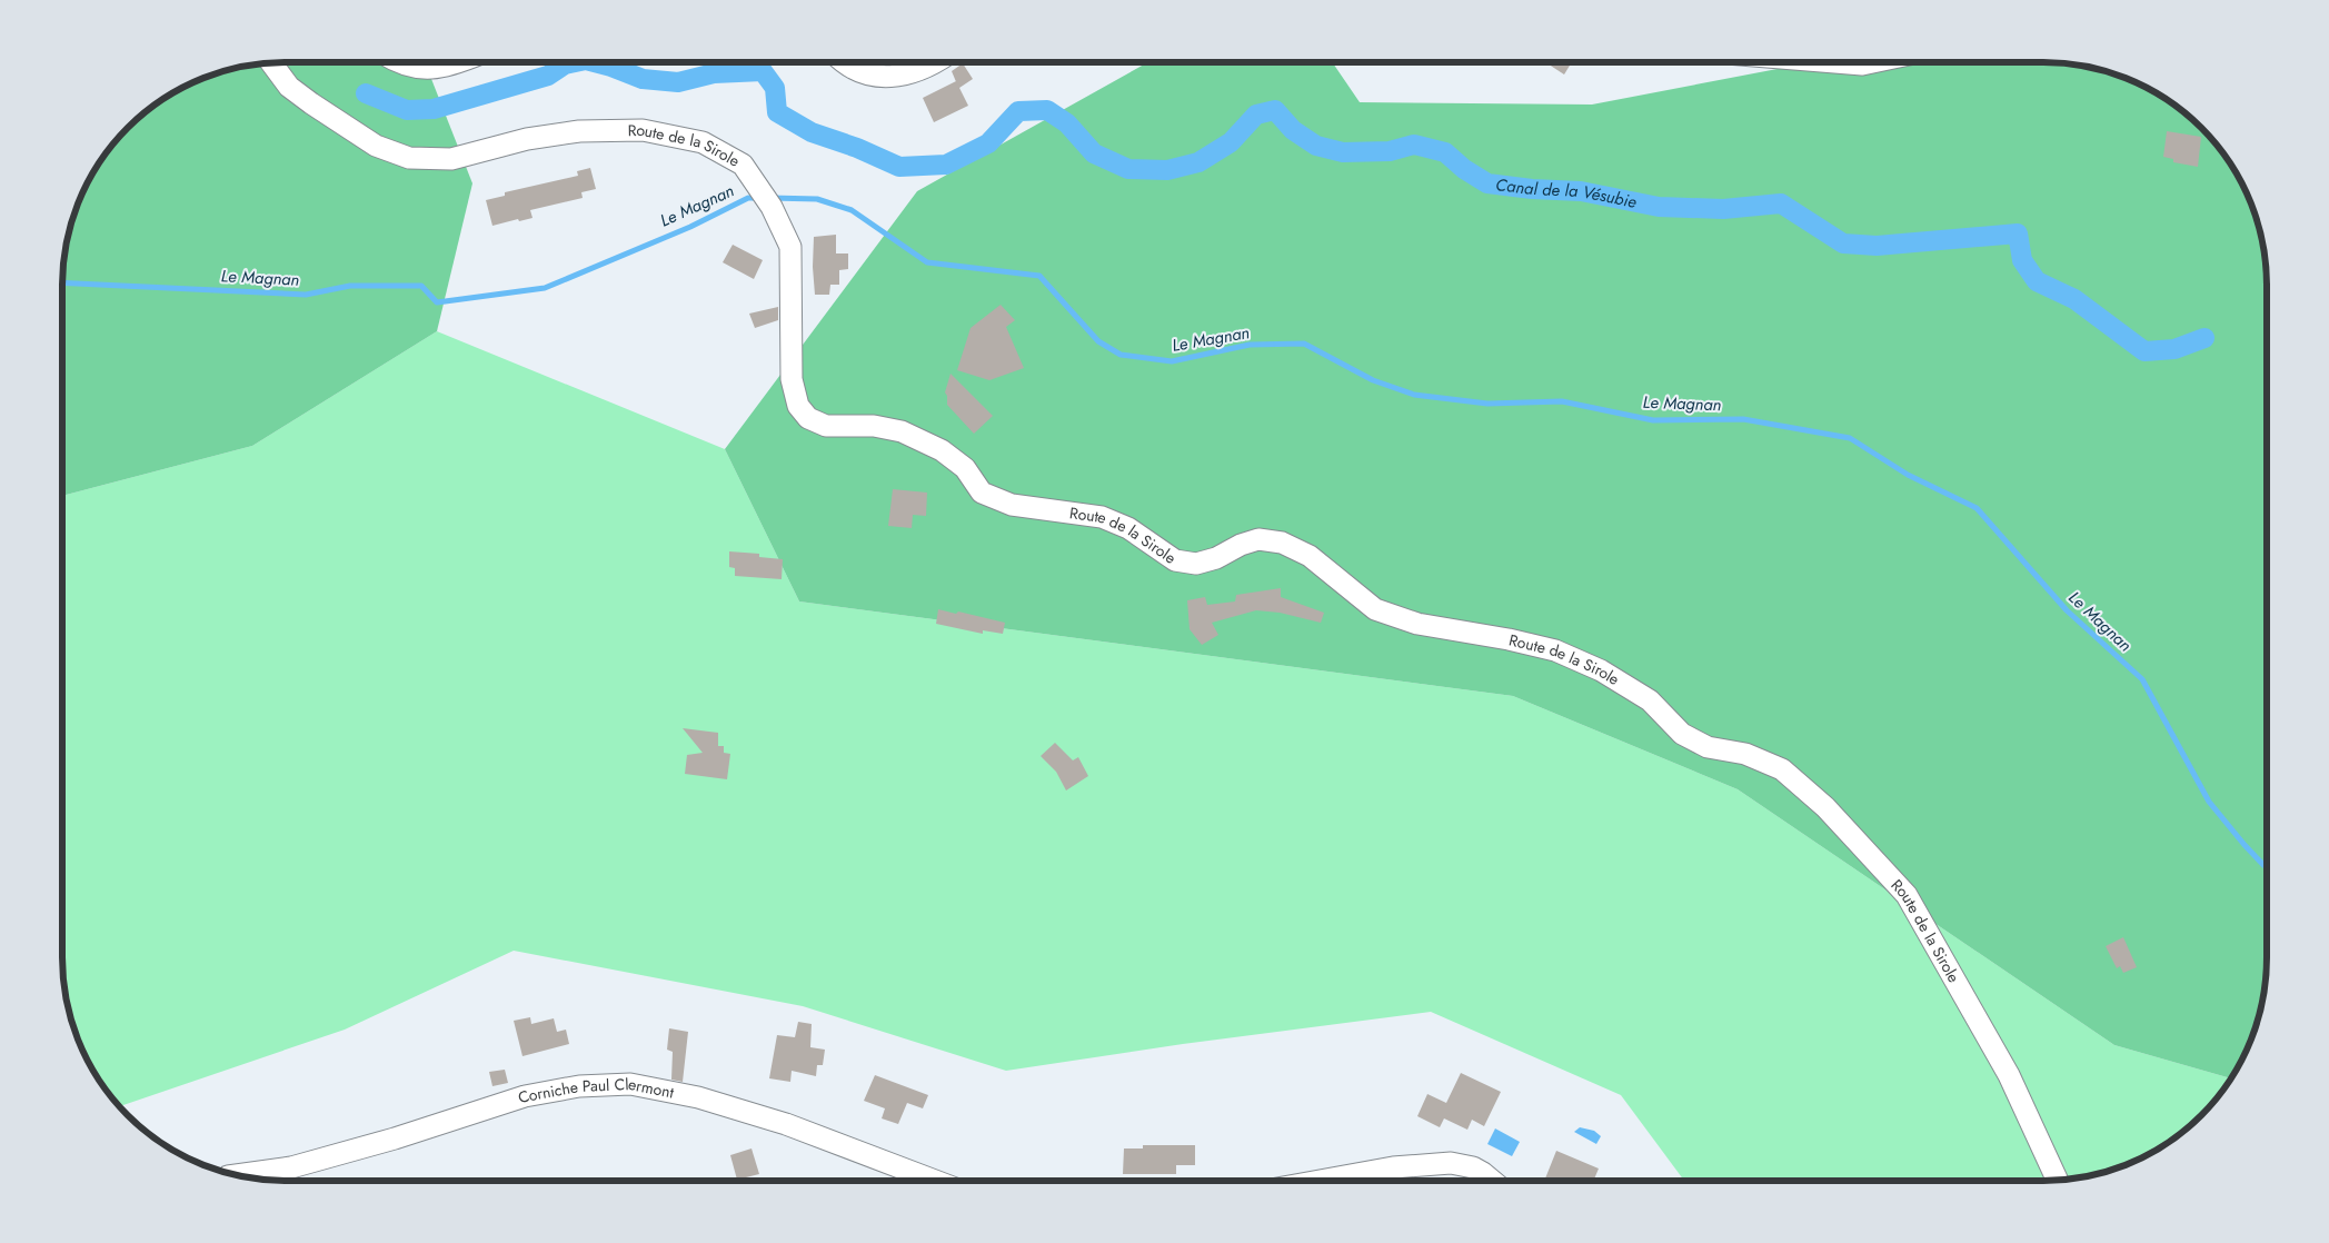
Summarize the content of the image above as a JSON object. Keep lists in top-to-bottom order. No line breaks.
{"streets":{"street":["Route de la Sirole","Corniche Paul Clermont"]},"water":["Canal de la Vésubie","Le Magnan"]}
